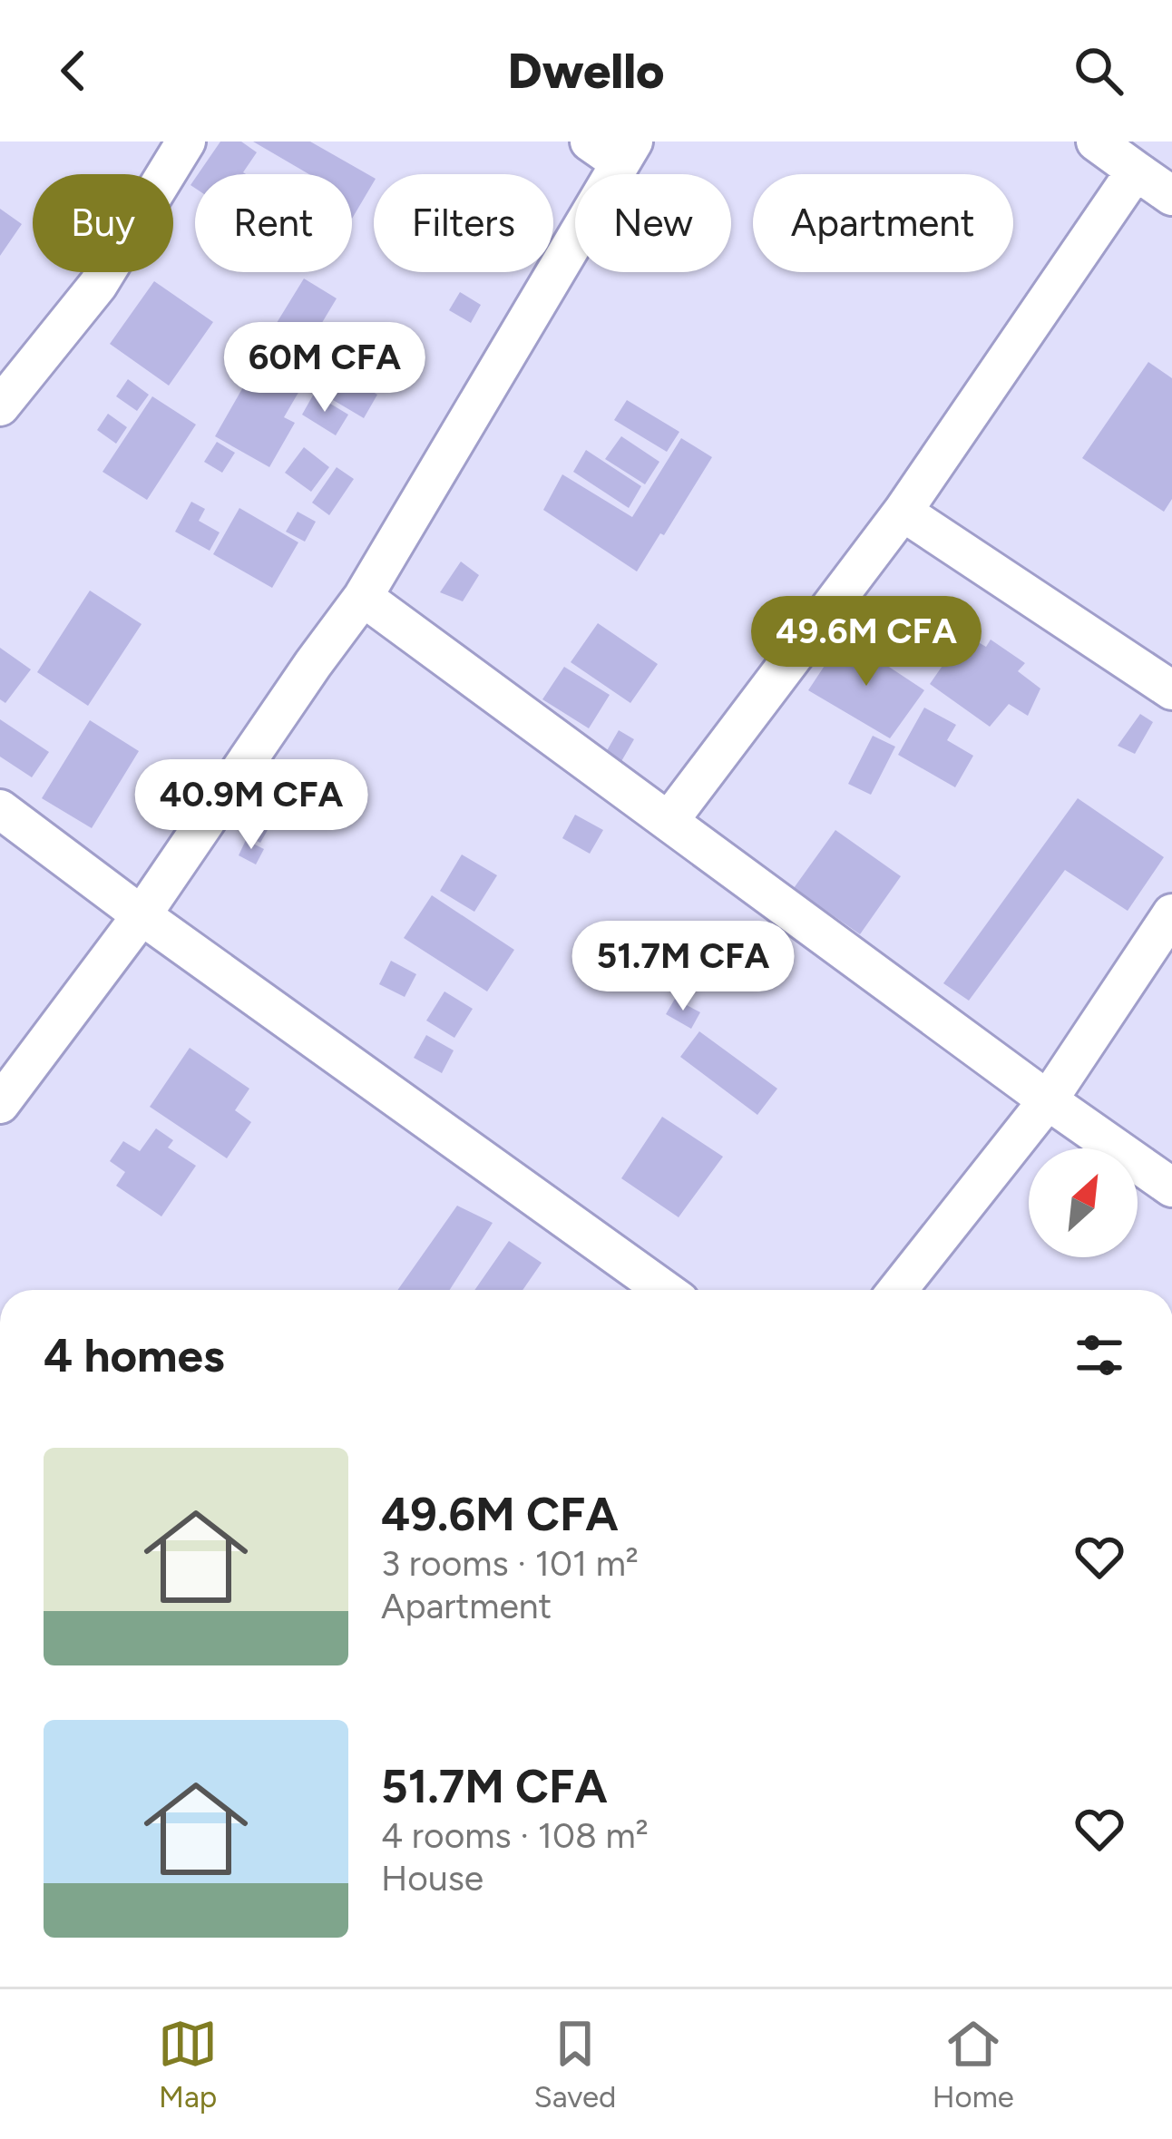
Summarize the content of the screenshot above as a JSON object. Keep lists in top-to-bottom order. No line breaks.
{"north":"top right","page":{"header":"Dwello","chip":["Buy","Rent","Filters","New","Apartment"],"price":["60M CFA","49.6M CFA","40.9M CFA","51.7M CFA"],"heading":"4 homes","list":[{"name":"49.6M CFA","note":"3 rooms · 101 m² · Apartment"},{"name":"51.7M CFA","note":"4 rooms · 108 m² · House"}],"tabs":["Map","Saved","Home"]}}
